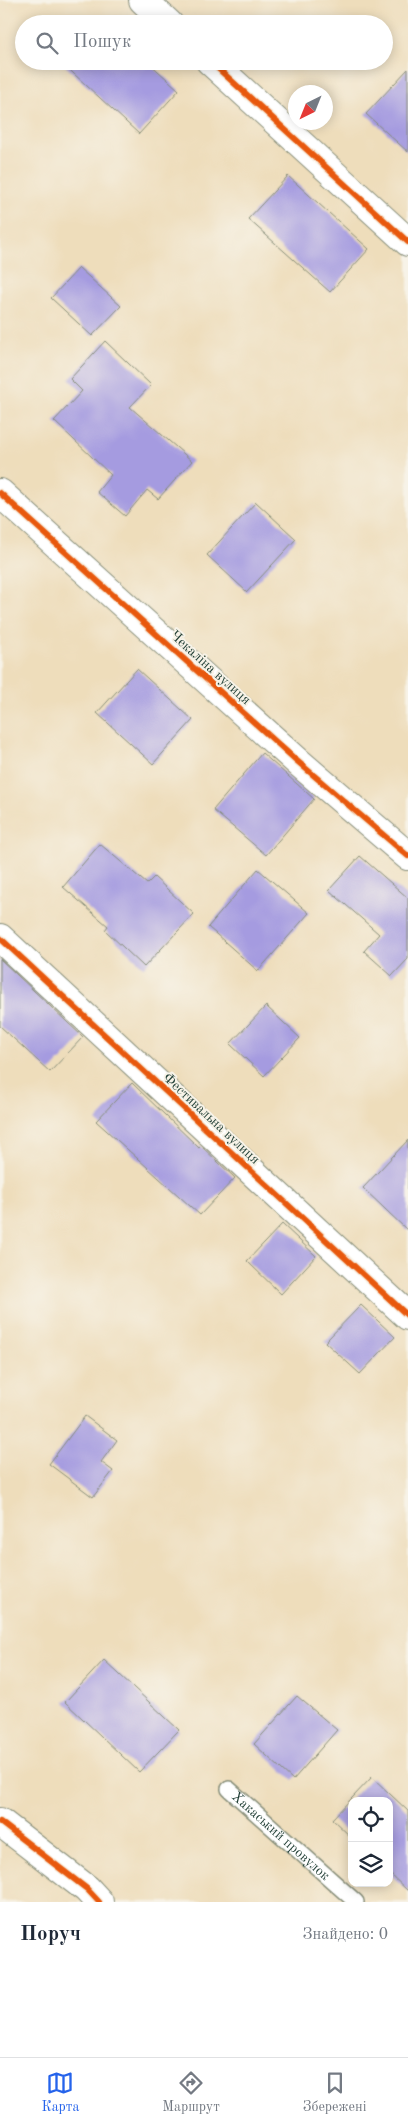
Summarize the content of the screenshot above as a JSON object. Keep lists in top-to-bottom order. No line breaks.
{"streets":{"street":["Чекаліна вулиця","Фестивальна вулиця"],"lane":["Хакаський провулок"]},"north":"bottom left","page":{"search":"Пошук","heading":["Поруч","Знайдено: 0"],"nav":["Карта","Маршрут","Збережені"]}}
